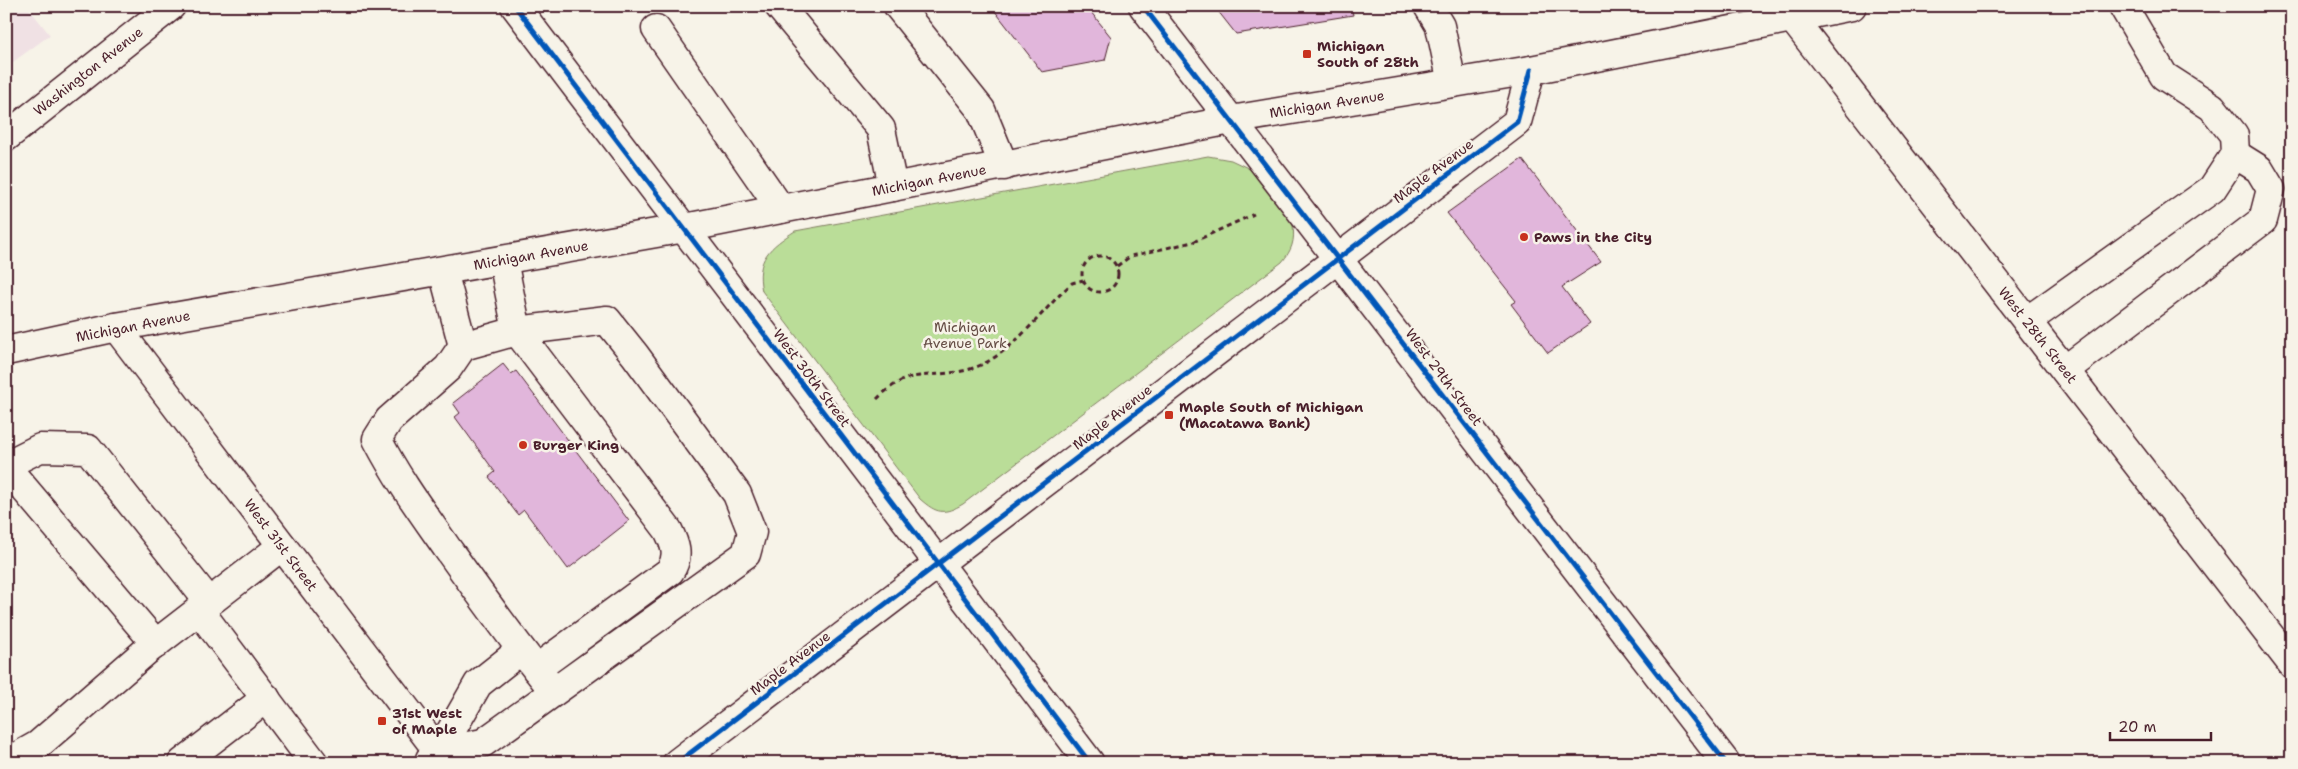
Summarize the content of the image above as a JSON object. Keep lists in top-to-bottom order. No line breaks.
{"streets":{"street":["Washington Avenue","Michigan Avenue","Maple Avenue","West 28th Street","West 29th Street","West 30th Street","West 31st Street"]},"crossings":[["Michigan Avenue","Maple Avenue"],["Michigan Avenue","West 28th Street"],["Michigan Avenue","West 29th Street"],["Michigan Avenue","West 30th Street"],["Michigan Avenue","West 31st Street"],["Maple Avenue","West 29th Street"],["Maple Avenue","West 30th Street"]],"parks":["Michigan Avenue Park"],"places":{"transit":["Michigan South of 28th","Maple South of Michigan (Macatawa Bank)","31st West of Maple"],"other":["Paws in the City","Burger King"]},"scale_bar":"20 m"}
